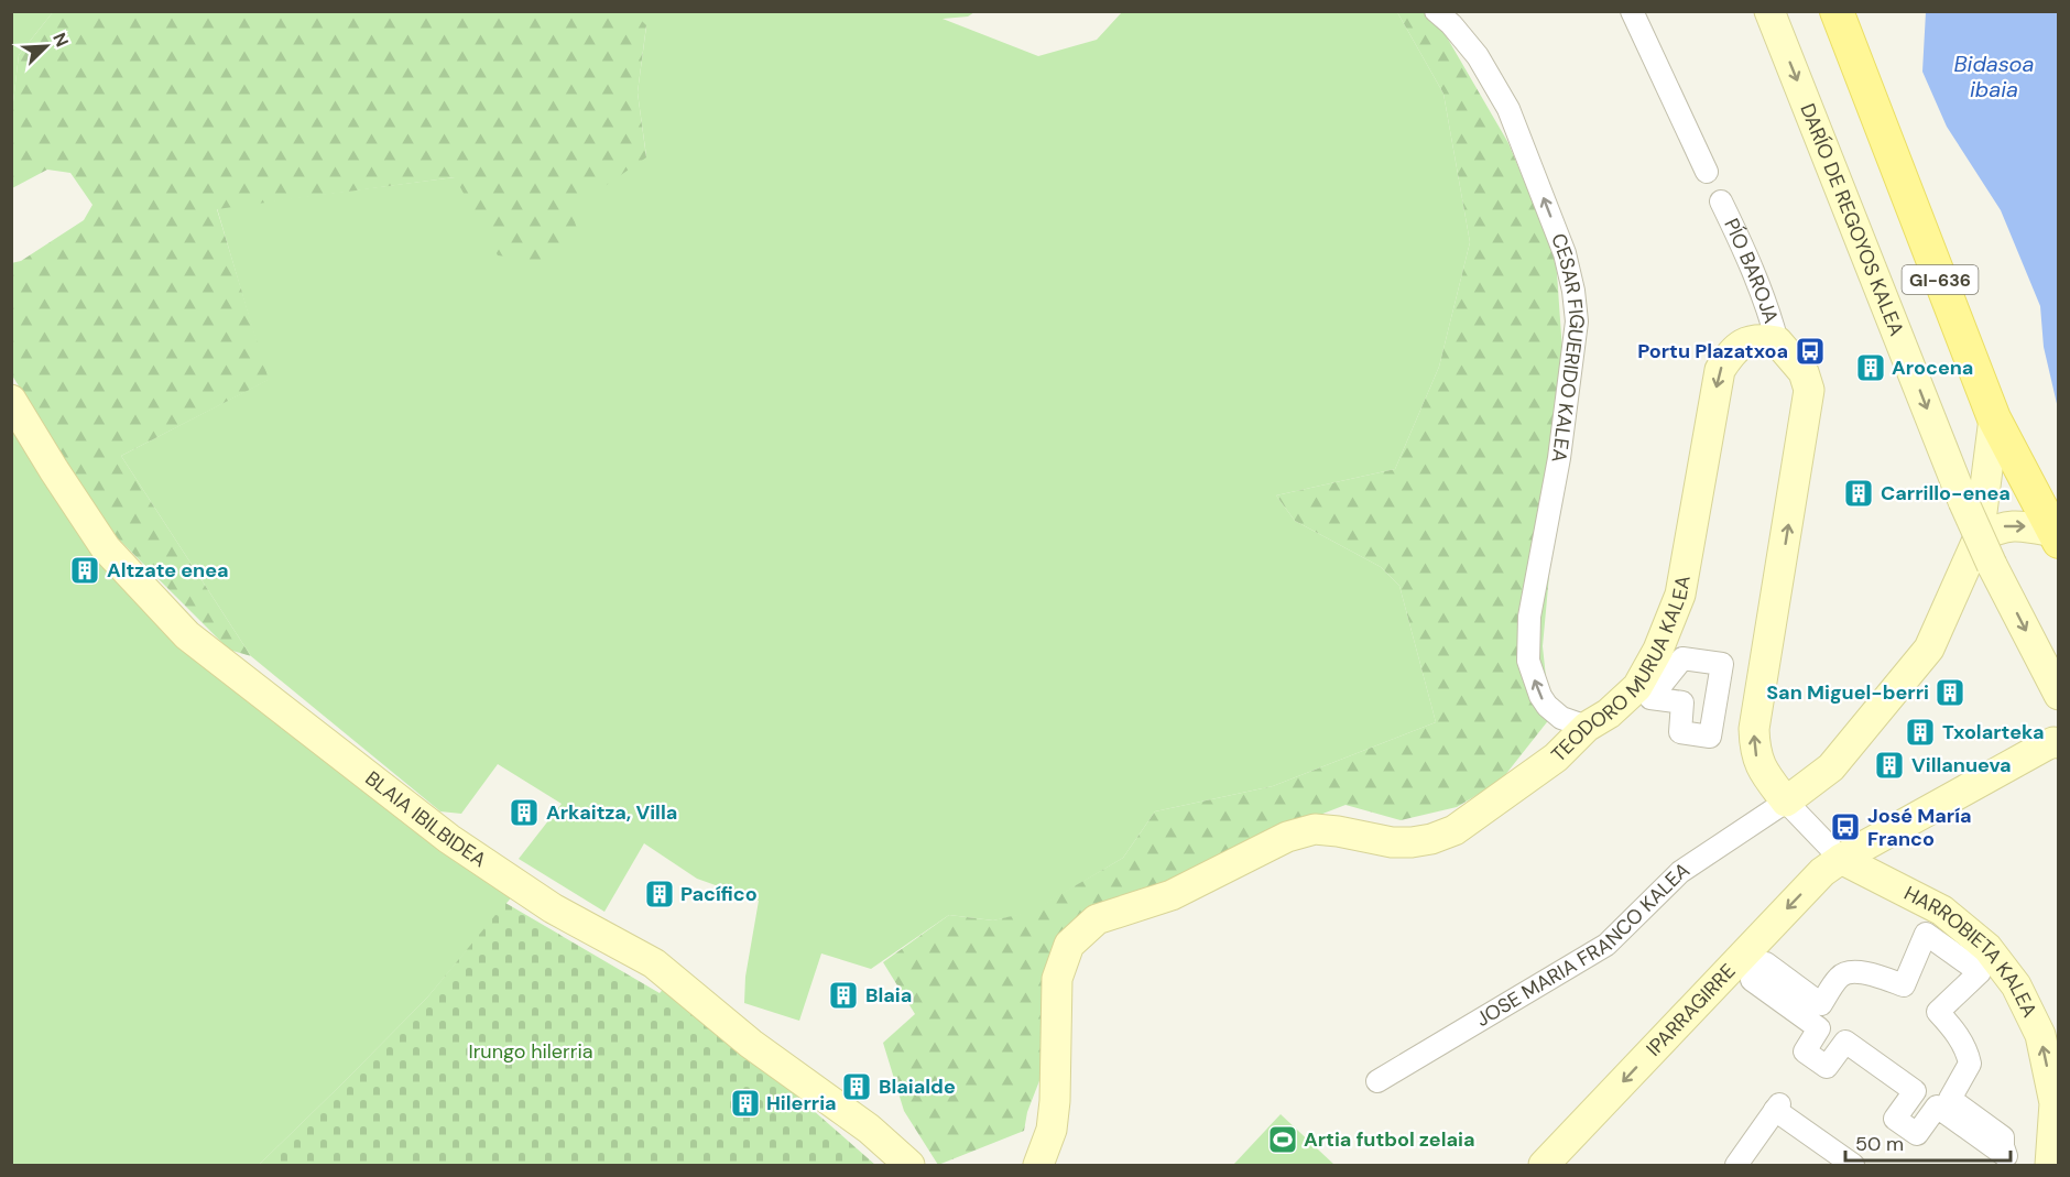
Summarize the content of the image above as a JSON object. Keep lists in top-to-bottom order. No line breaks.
{"streets":{"main road":["GI-636"],"street":["DARÍO DE REGOYOS KALEA","PÍO BAROJA","CESAR FIGUERIDO KALEA","TEODORO MURUA KALEA","BLAIA IBILBIDEA","JOSE MARIA FRANCO KALEA","HARROBIETA KALEA","IPARRAGIRRE"]},"crossings":[["PÍO BAROJA","TEODORO MURUA KALEA"],["GI-636","JOSE MARIA FRANCO KALEA"],["CESAR FIGUERIDO KALEA","TEODORO MURUA KALEA"],["HARROBIETA KALEA","IPARRAGIRRE"]],"one_way":["DARÍO DE REGOYOS KALEA","CESAR FIGUERIDO KALEA","HARROBIETA KALEA","IPARRAGIRRE"],"water":["Bidasoa ibaia"],"parks":["Irungo hilerria"],"places":{"bus stop":["Portu Plazatxoa","José María Franco"],"building":["Arocena","Carrillo-enea","Altzate enea","San Miguel-berri","Txolarteka","Villanueva","Arkaitza, Villa","Pacífico","Blaia","Blaialde","Hilerria"],"sports":["Artia futbol zelaia"]},"scale_bar":"50 m","north":"top right"}
